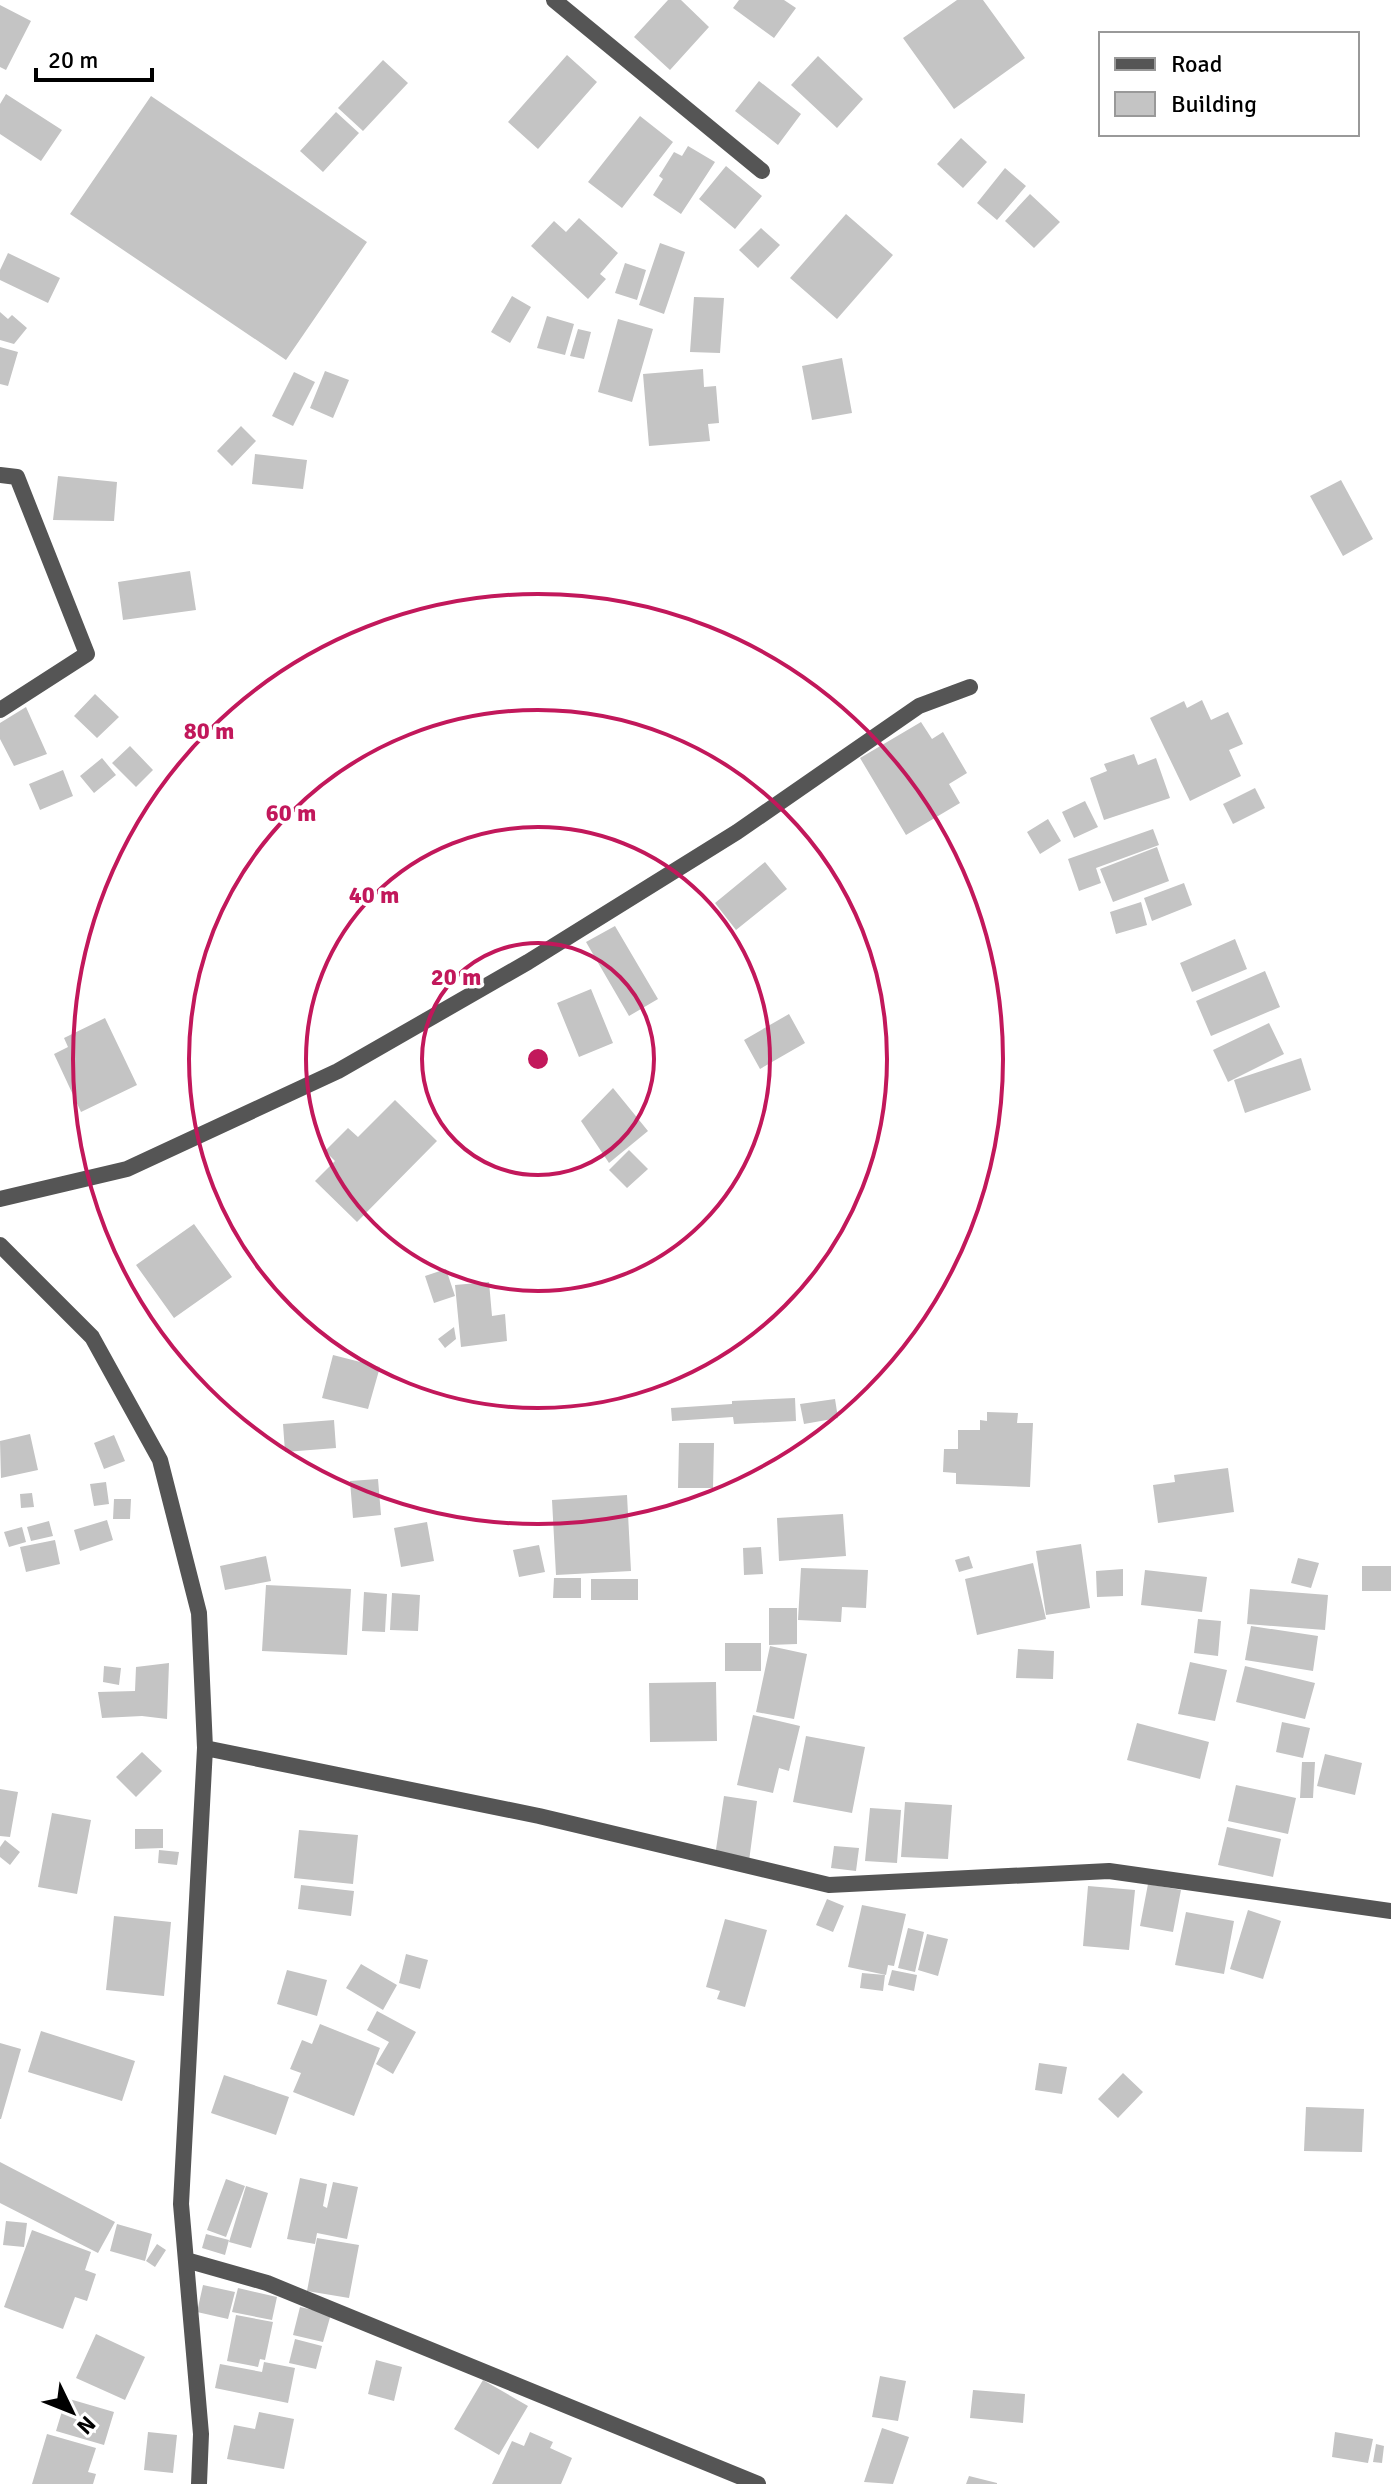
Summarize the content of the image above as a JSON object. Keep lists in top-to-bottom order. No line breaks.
{"legend":["Road","Building"],"scale_bar":"20 m","north":"bottom right","rings":["80 m","60 m","40 m","20 m"]}
